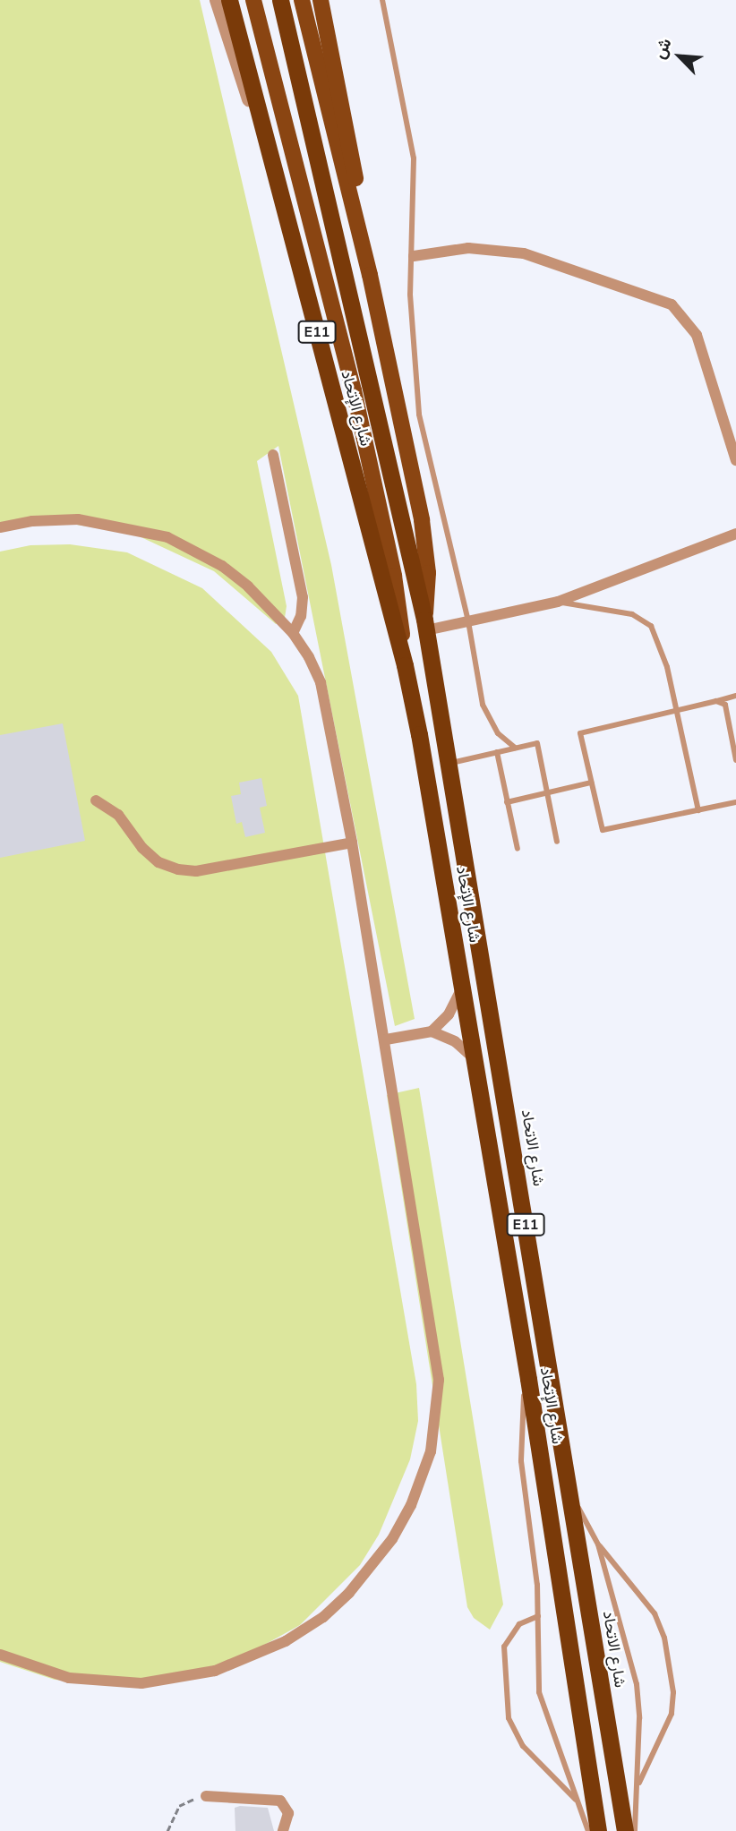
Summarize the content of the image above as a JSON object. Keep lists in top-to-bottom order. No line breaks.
{"streets":{"highway":["E11","شارع الإتحاد","شارع الاتحاد"]},"crossings":[["شارع الإتحاد","شارع الاتحاد"]],"north":"top left"}
